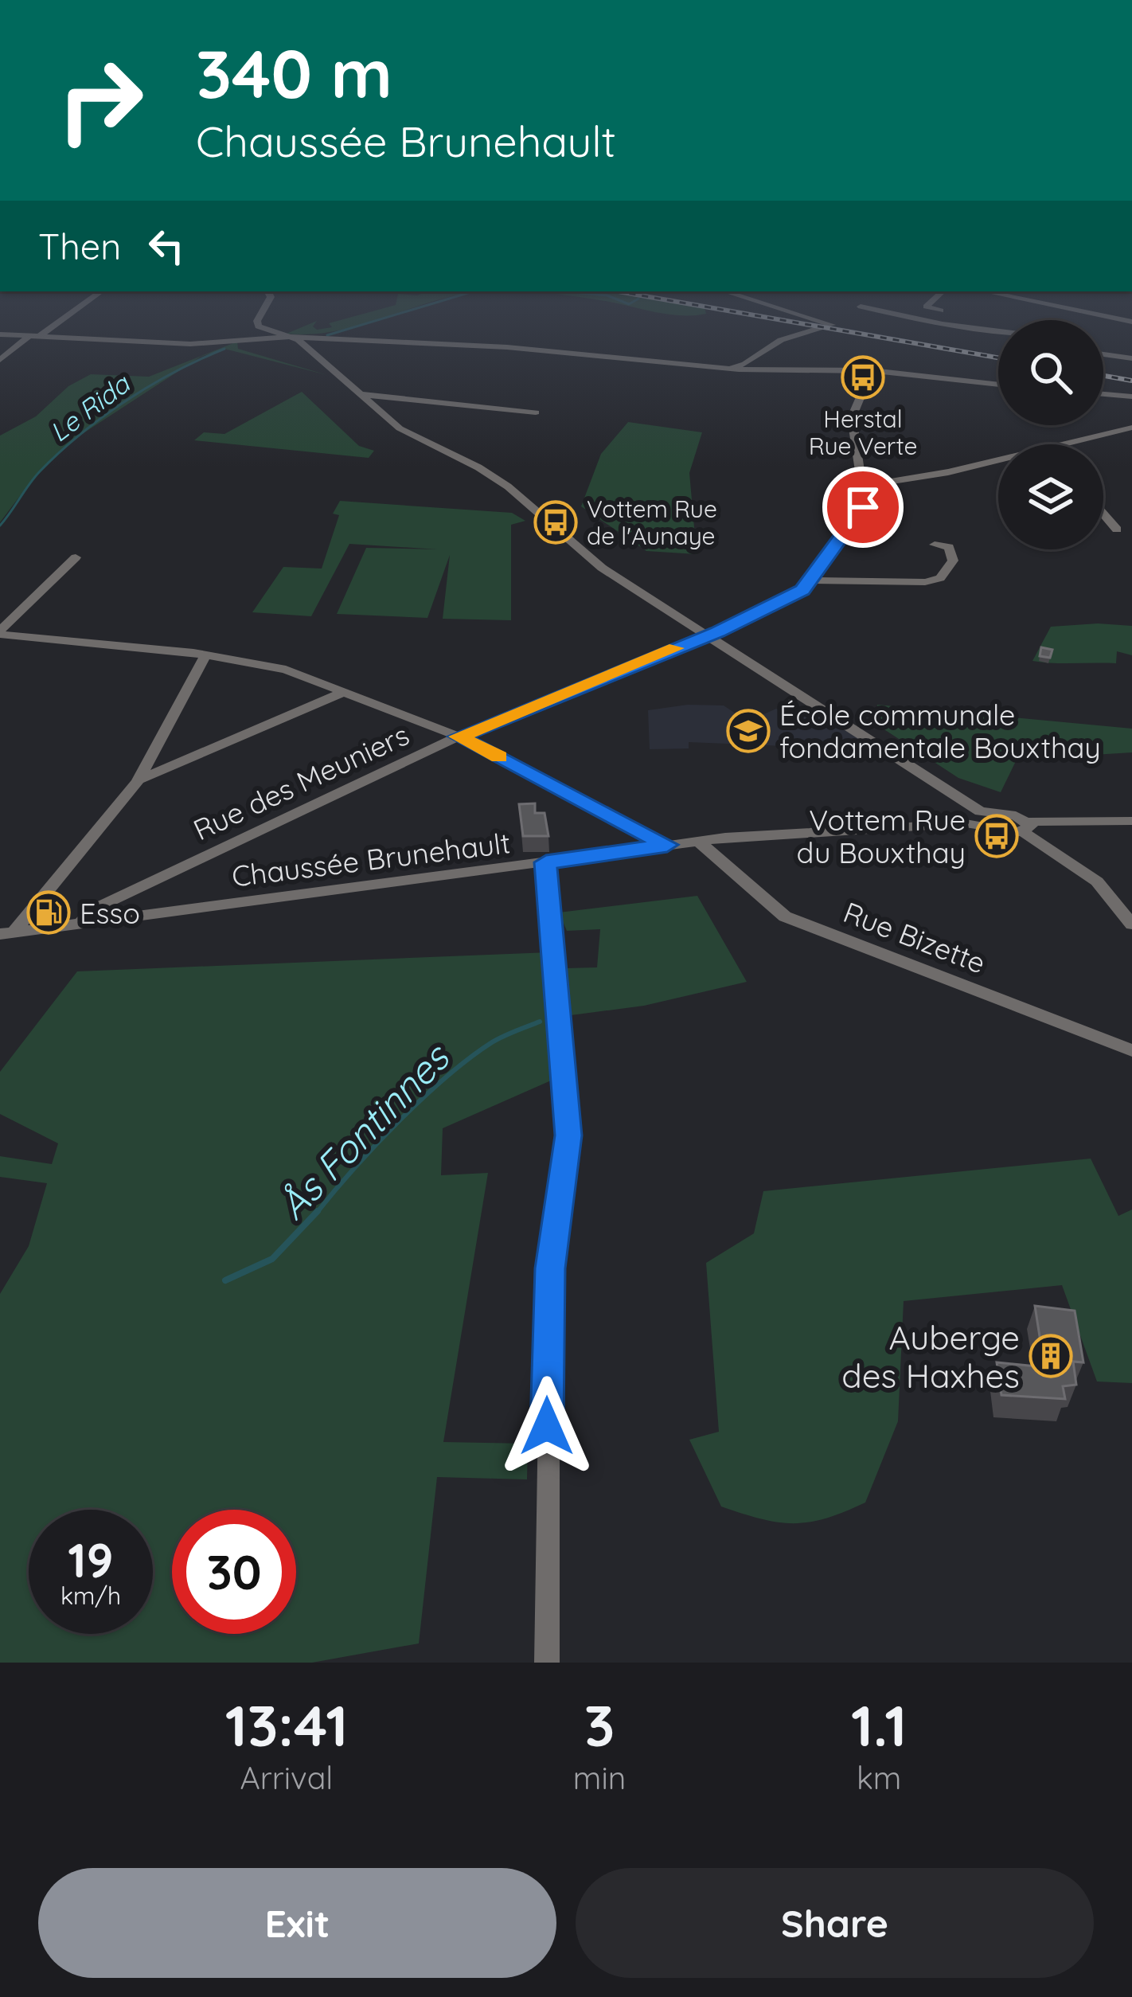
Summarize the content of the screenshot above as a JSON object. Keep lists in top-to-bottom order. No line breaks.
{"streets":{"street":["Rue des Meuniers","Chaussée Brunehault","Rue Bizette"]},"crossings":[["Rue des Meuniers","Chaussée Brunehault"],["Chaussée Brunehault","Rue Bizette"]],"water":["Le Rida","Ås Fontinnes"],"places":{"bus stop":["Herstal Rue Verte","Vottem Rue de l'Aunaye","Vottem Rue du Bouxthay"],"school or university":["École communale fondamentale Bouxthay"],"fuel station":["Esso"],"building":["Auberge des Haxhes"]},"page":{"turn":["340 m","Chaussée Brunehault"],"then":"Then","speed":"19 km/h","limit":"30","eta":["13:41","Arrival","3","min","1.1","km"],"buttons":["Exit","Share"]}}
